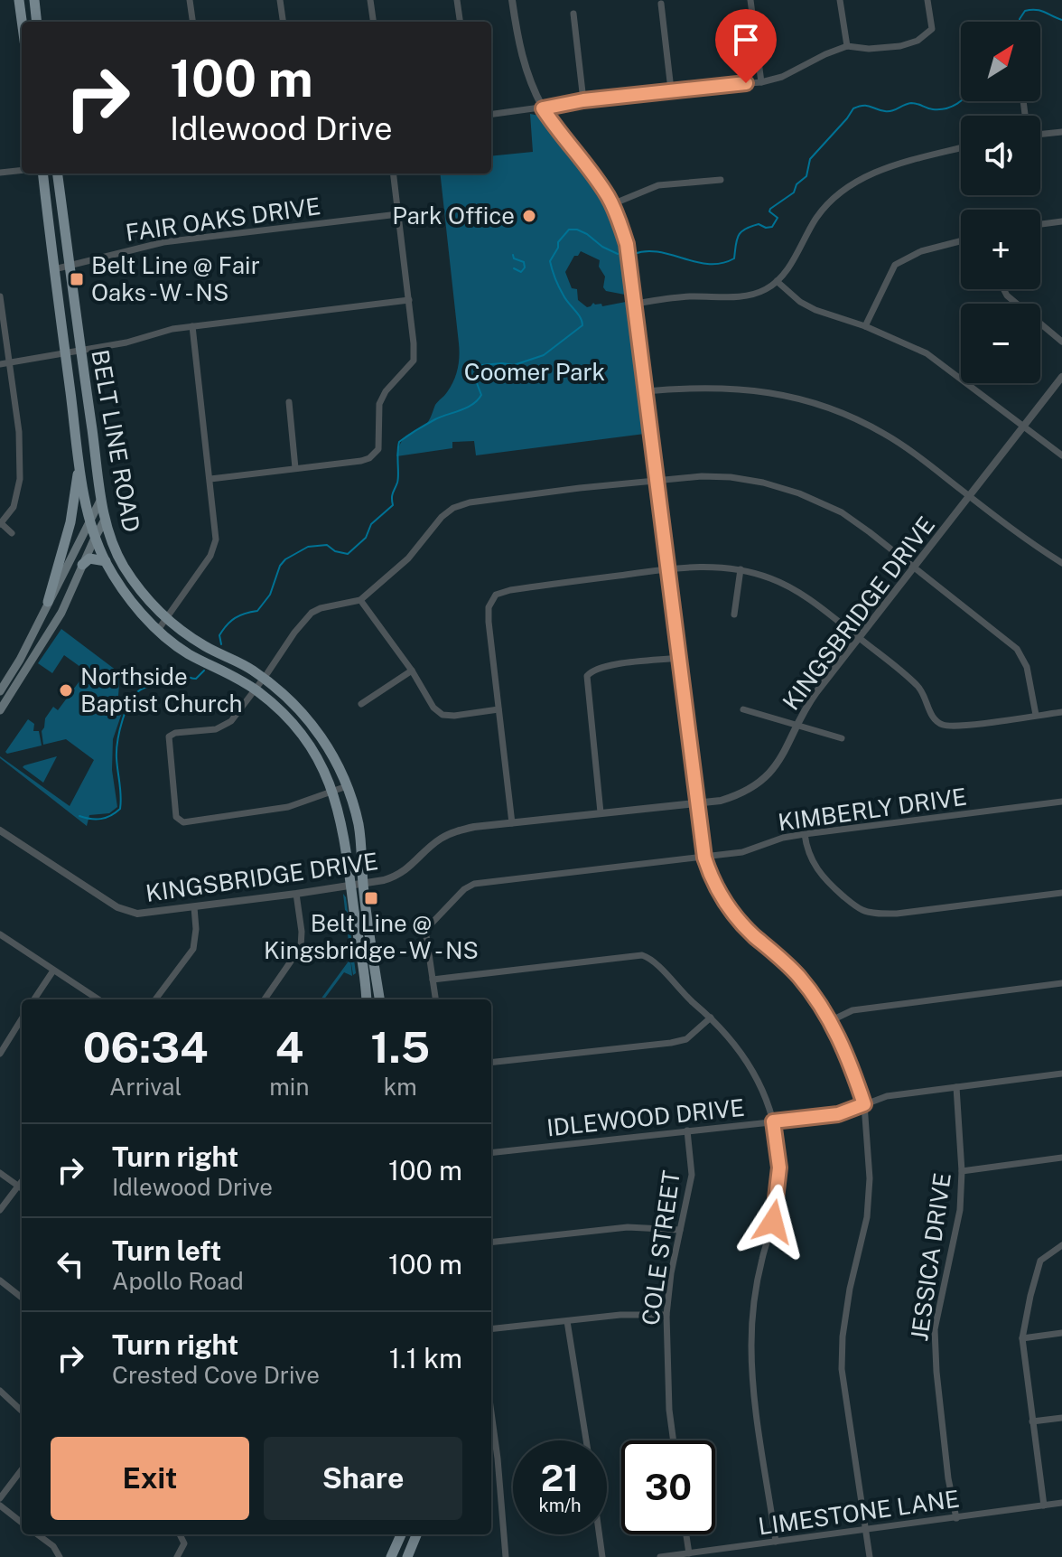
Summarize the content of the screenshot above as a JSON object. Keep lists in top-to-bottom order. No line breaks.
{"streets":{"main road":["BELT LINE ROAD"],"street":["FAIR OAKS DRIVE","KINGSBRIDGE DRIVE","KIMBERLY DRIVE","IDLEWOOD DRIVE","COLE STREET","JESSICA DRIVE","LIMESTONE LANE"]},"crossings":[["FAIR OAKS DRIVE","BELT LINE ROAD"],["BELT LINE ROAD","KINGSBRIDGE DRIVE"],["IDLEWOOD DRIVE","COLE STREET"],["IDLEWOOD DRIVE","JESSICA DRIVE"],["JESSICA DRIVE","LIMESTONE LANE"]],"parks":["Coomer Park"],"places":{"other":["Park Office","Northside Baptist Church"],"transit":["Belt Line @ Fair Oaks - W - NS","Belt Line @ Kingsbridge - W - NS"]},"north":"top right","page":{"map_buttons":["+","−"],"turn":["100 m","Idlewood Drive"],"eta":["06:34","Arrival","4","min","1.5","km"],"list":[{"name":"Turn right","note":"Idlewood Drive","value":"100 m"},{"name":"Turn left","note":"Apollo Road","value":"100 m"},{"name":"Turn right","note":"Crested Cove Drive","value":"1.1 km"}],"buttons":["Exit","Share"],"speed":"21 km/h","limit":"30"}}
